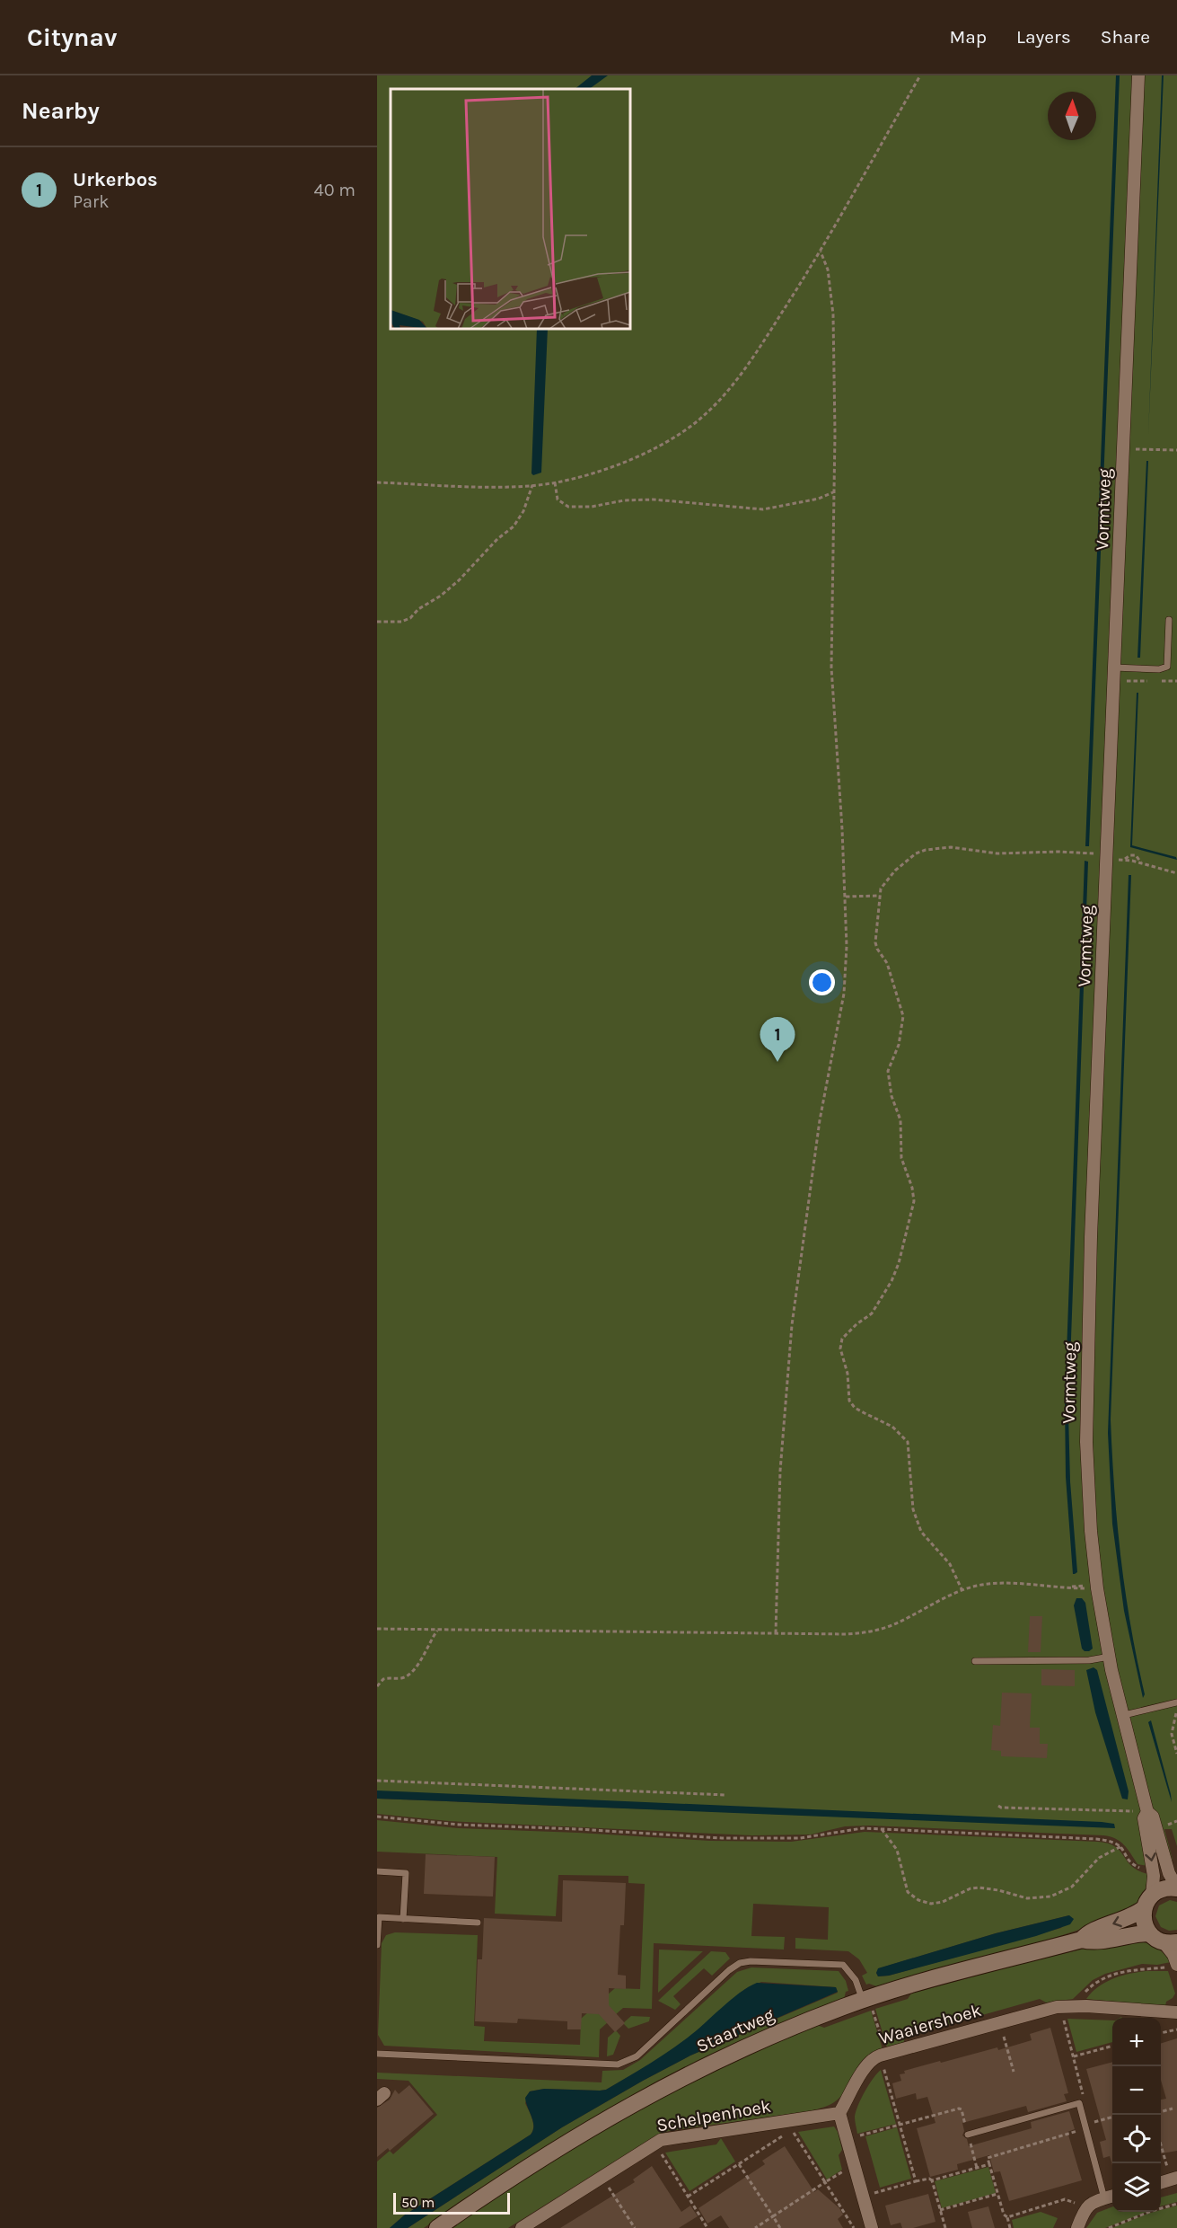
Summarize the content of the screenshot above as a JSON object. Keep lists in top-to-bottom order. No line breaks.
{"streets":{"main road":["Staartweg"],"street":["Vormtweg","Waaiershoek","Schelpenhoek"]},"crossings":[["Vormtweg","Staartweg"],["Waaiershoek","Schelpenhoek"]],"scale_bar":"50 m","north":"top","page":{"header":"Citynav","nav":["Map","Layers","Share"],"heading":"Nearby","list":[{"mark":"1","name":"Urkerbos","note":"Park","value":"40 m"}],"pins":"1","map_buttons":["+","−"],"scale":"50 m"}}
